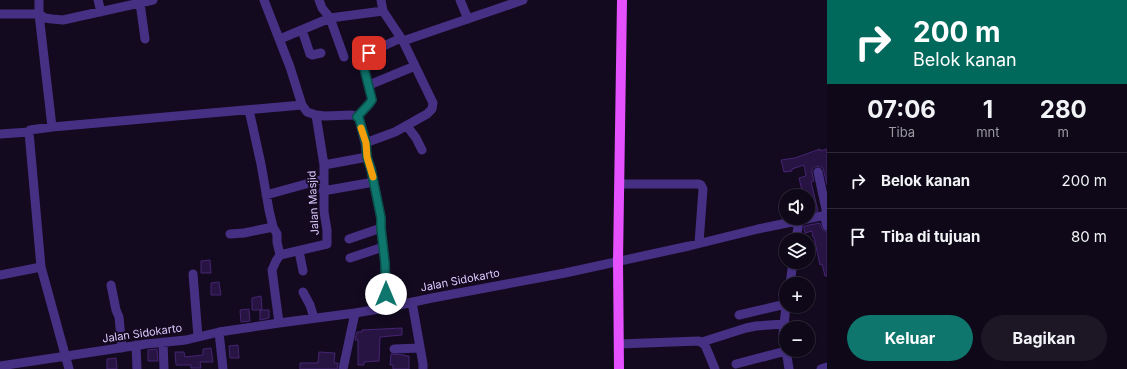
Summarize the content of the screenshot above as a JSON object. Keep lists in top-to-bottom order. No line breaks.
{"streets":{"street":["Jalan Masjid","Jalan Sidokarto"]},"page":{"turn":["200 m","Belok kanan"],"eta":["07:06","Tiba","1","mnt","280","m"],"list":[{"name":"Belok kanan","value":"200 m"},{"name":"Tiba di tujuan","value":"80 m"}],"map_buttons":["+","−"],"buttons":["Keluar","Bagikan"]}}
